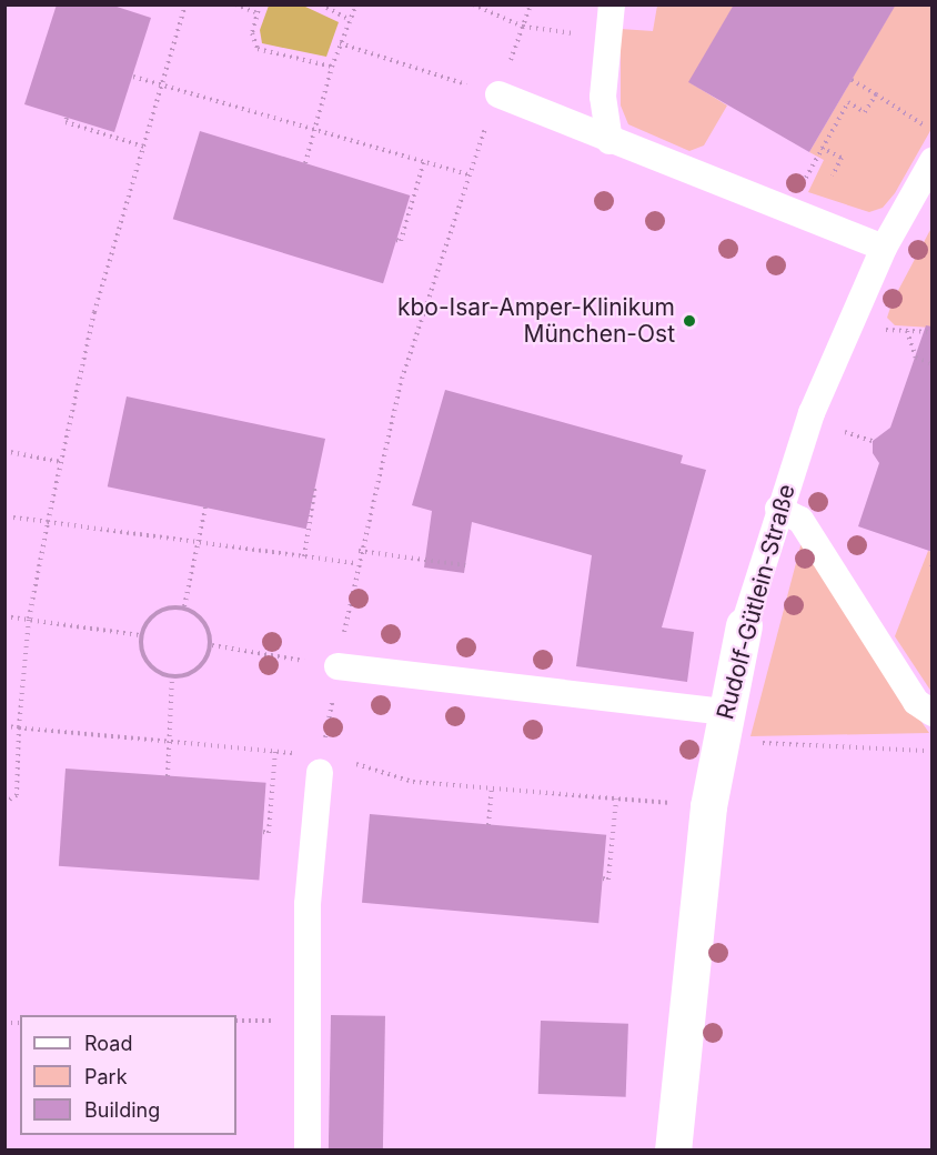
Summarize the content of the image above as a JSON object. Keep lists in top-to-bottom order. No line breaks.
{"streets":{"street":["Rudolf-Gütlein-Straße"]},"places":["kbo-Isar-Amper-Klinikum München-Ost"],"legend":["Road","Park","Building"]}
